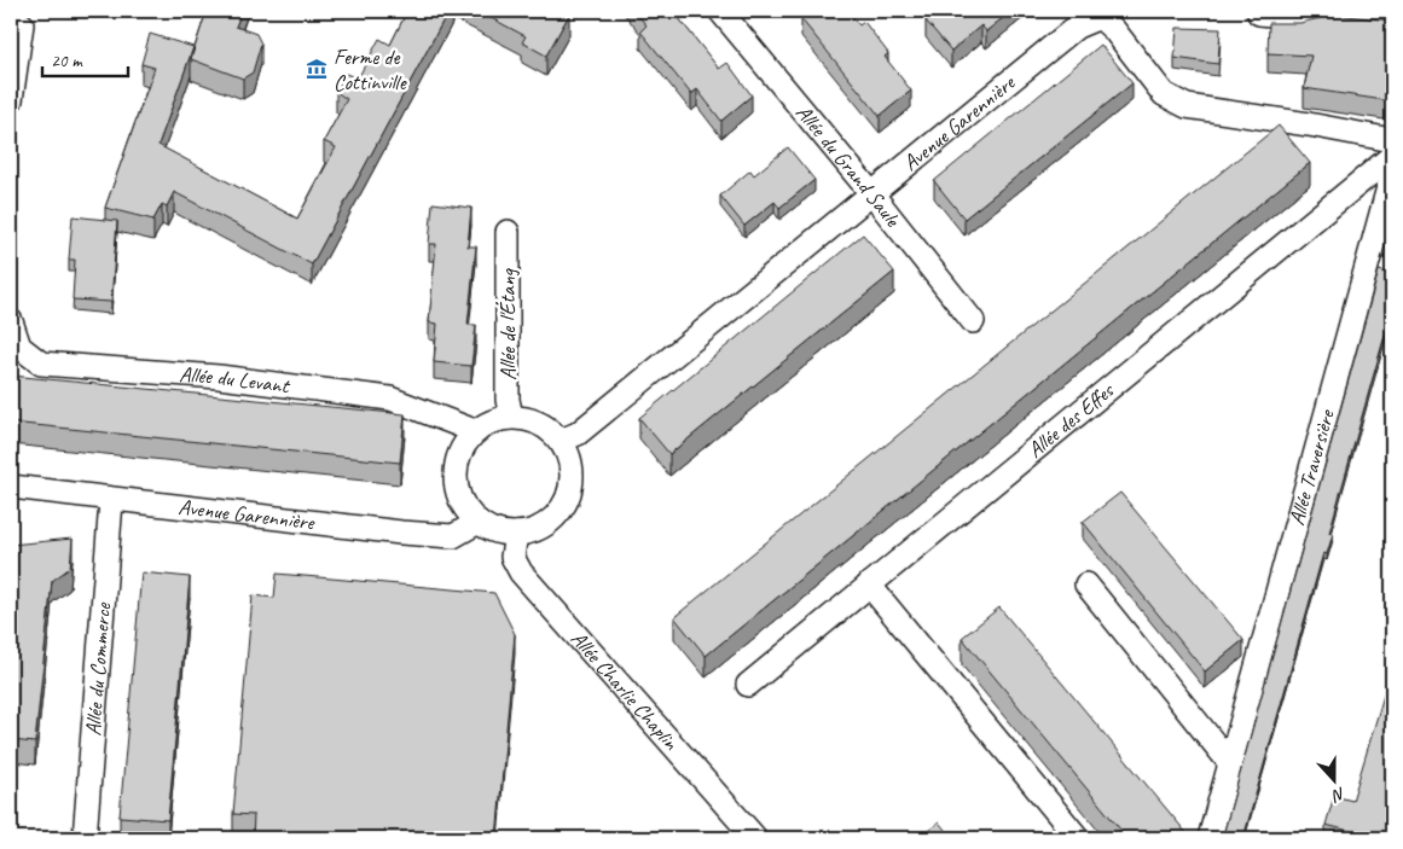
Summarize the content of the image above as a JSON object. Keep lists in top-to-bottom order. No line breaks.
{"streets":{"street":["Avenue Garennière","Allée du Grand Saule","Allée de l'Étang","Allée du Levant","Allée des Effes","Allée Traversière","Allée du Commerce","Allée Charlie Chaplin"]},"crossings":[["Avenue Garennière","Allée du Grand Saule"],["Avenue Garennière","Allée de l'Étang"],["Avenue Garennière","Allée du Levant"],["Avenue Garennière","Allée du Commerce"],["Avenue Garennière","Allée Charlie Chaplin"],["Allée de l'Étang","Allée du Levant"],["Allée de l'Étang","Allée Charlie Chaplin"],["Allée du Levant","Allée Charlie Chaplin"]],"places":{"museum":["Ferme de Cottinville"]},"scale_bar":"20 m","north":"bottom"}
